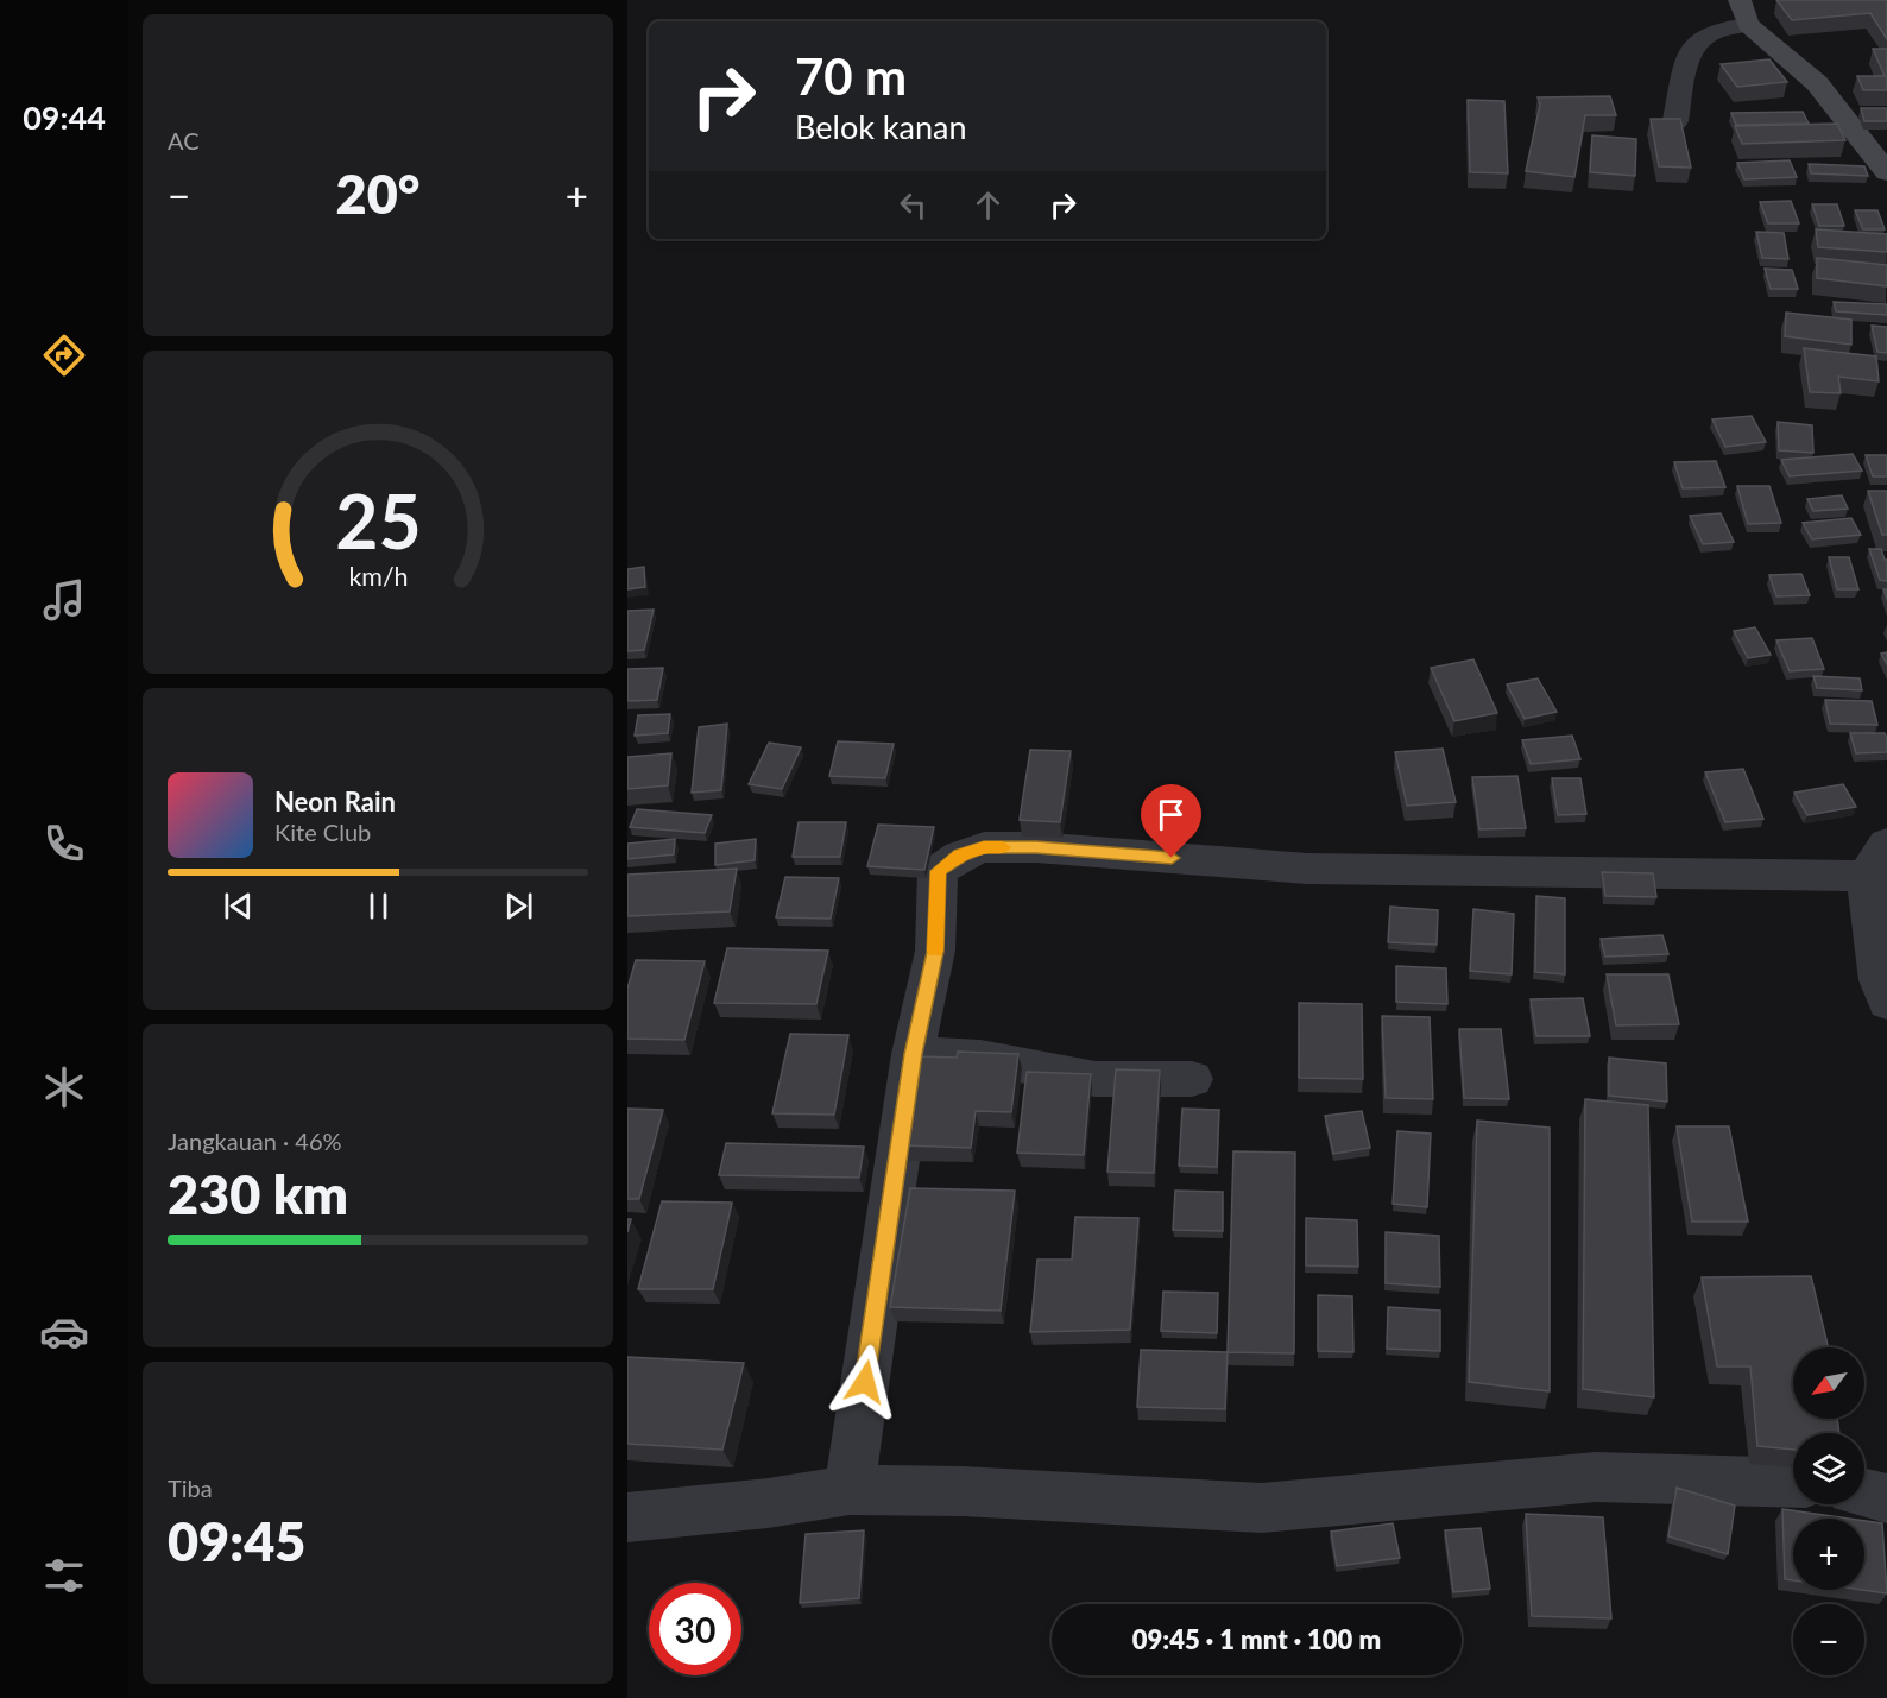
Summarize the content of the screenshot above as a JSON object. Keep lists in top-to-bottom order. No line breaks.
{"north":"bottom left","page":{"tabs":"09:44","tile":["AC",["Jangkauan · 46%","230 km"],["Tiba","09:45"]],"turn":["70 m","Belok kanan"],"heat":["−","20°","+"],"song":["Neon Rain","Kite Club"],"map_buttons":["+","−"],"limit":"30","trip":"09:45 · 1 mnt · 100 m","gauge":["25","km/h"]}}
